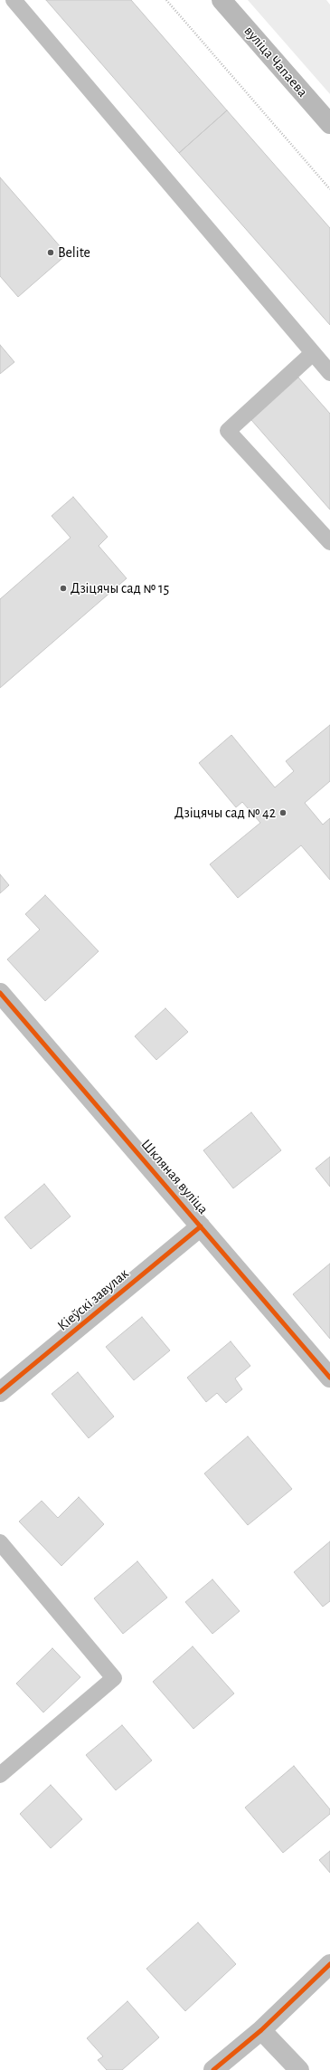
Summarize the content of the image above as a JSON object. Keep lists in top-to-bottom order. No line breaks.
{"streets":{"main road":["вуліца Чапаева"],"street":["Шкляная вуліца","Кіеўскі завулак"]},"crossings":[["Шкляная вуліца","Кіеўскі завулак"]],"places":["Belite","Дзіцячы сад № 15","Дзіцячы сад № 42"]}
